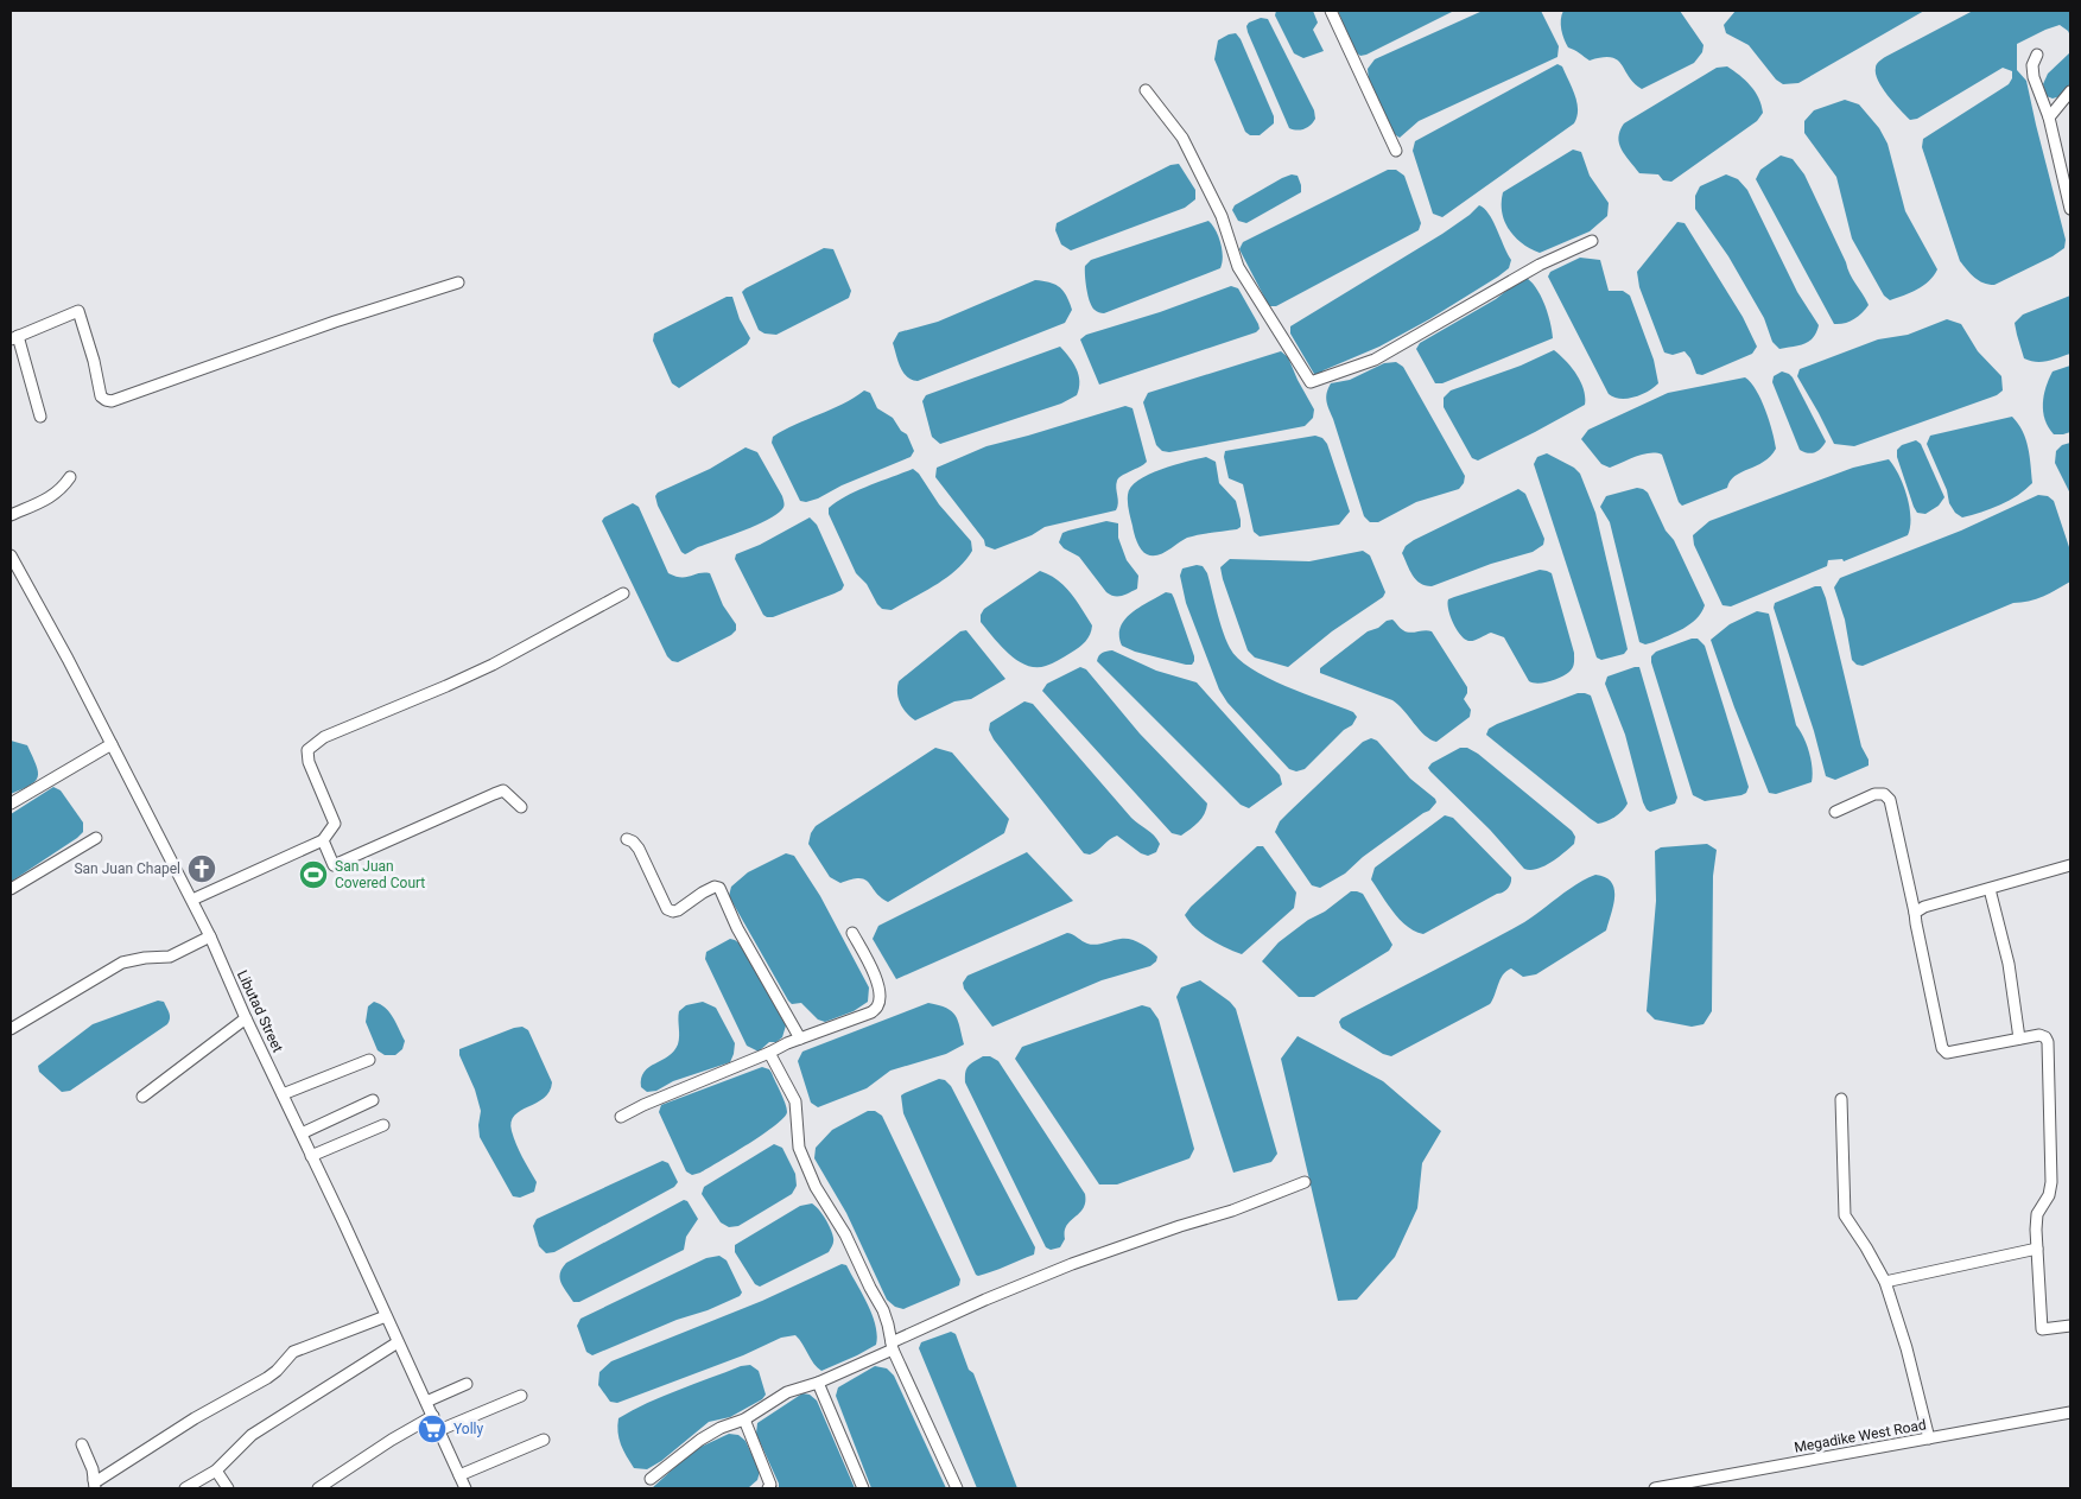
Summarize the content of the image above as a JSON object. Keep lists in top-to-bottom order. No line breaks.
{"streets":{"street":["Libutad Street","Megadike West Road"]},"places":{"church":["San Juan Chapel"],"sports":["San Juan Covered Court"],"supermarket":["Yolly"]}}
